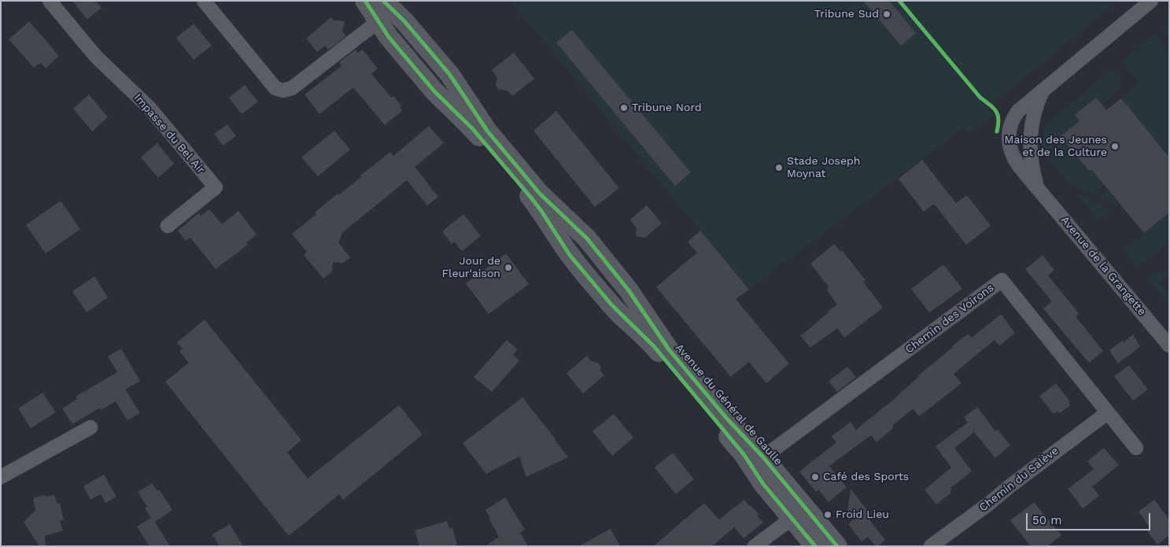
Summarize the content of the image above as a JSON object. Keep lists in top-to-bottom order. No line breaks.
{"streets":{"main road":["Avenue du Général de Gaulle"],"street":["Impasse du Bel Air","Avenue de la Grangette","Chemin des Voirons","Chemin du Salève"]},"crossings":[["Chemin des Voirons","Avenue du Général de Gaulle"],["Chemin des Voirons","Chemin du Salève"]],"places":["Tribune Sud","Tribune Nord","Maison des Jeunes et de la Culture","Stade Joseph Moynat","Jour de Fleur'aison","Café des Sports","Froid Lieu"],"scale_bar":"50 m"}
